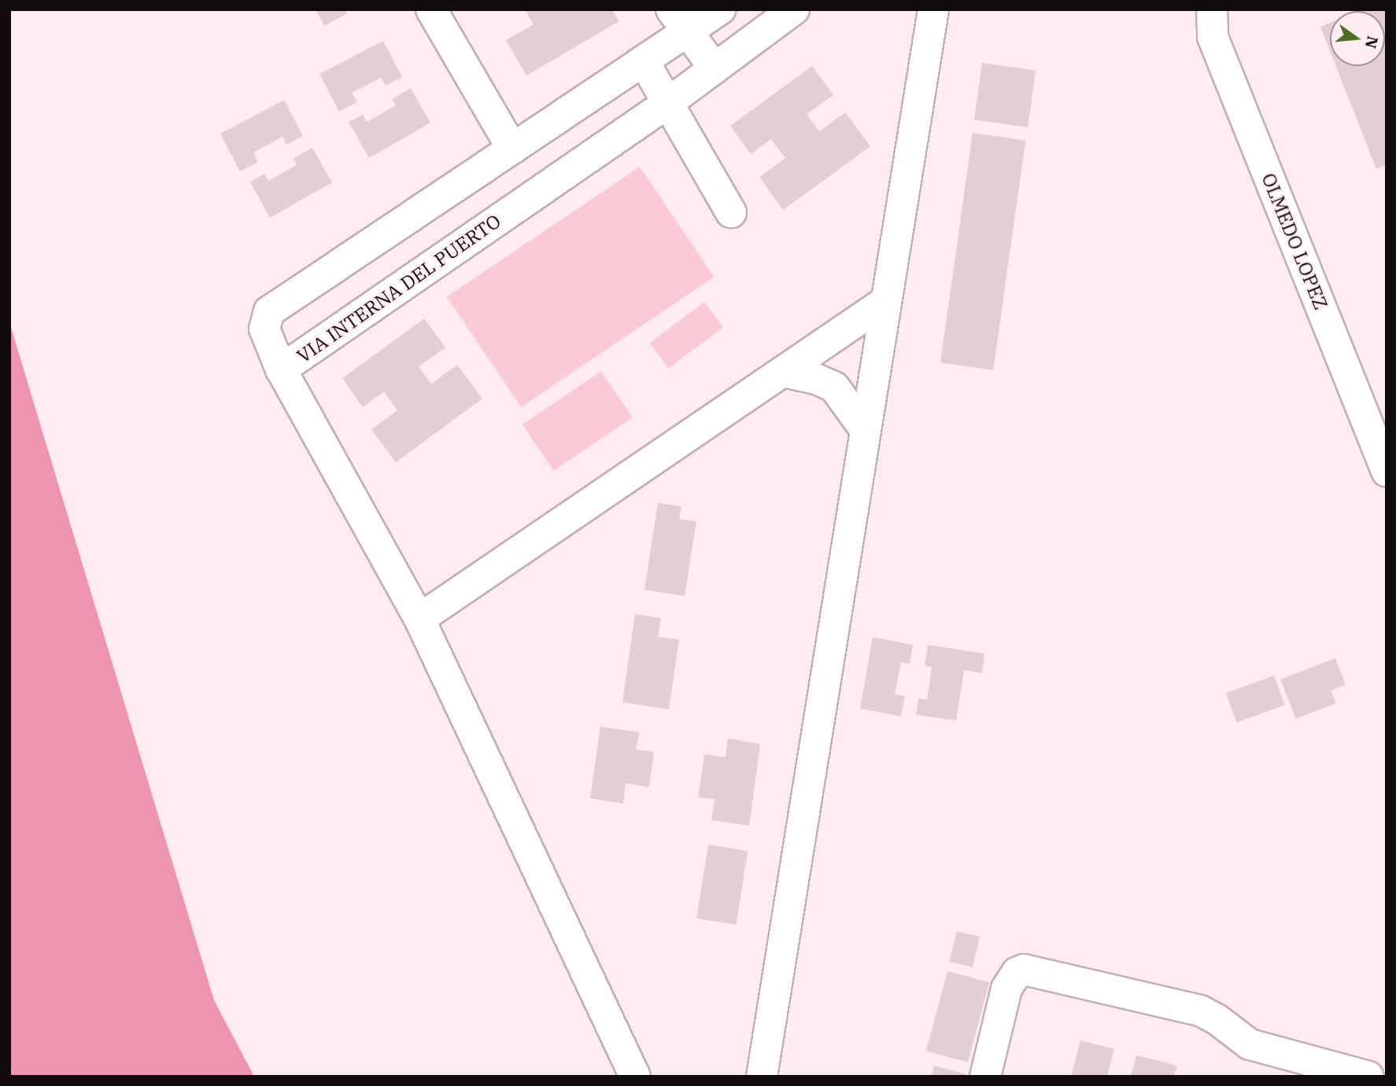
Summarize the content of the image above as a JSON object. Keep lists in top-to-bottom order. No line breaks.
{"streets":{"street":["OLMEDO LOPEZ","VIA INTERNA DEL PUERTO"]},"north":"right"}
